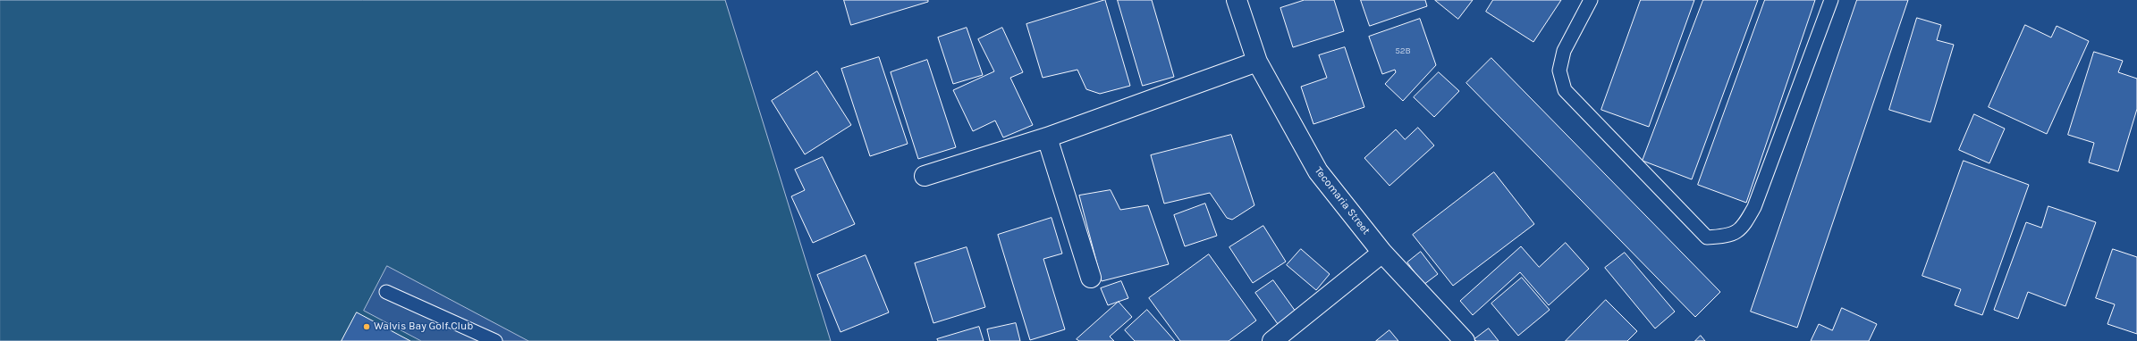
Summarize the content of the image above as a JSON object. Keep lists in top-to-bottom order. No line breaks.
{"streets":{"street":["Tecomaria Street"]},"places":["Walvis Bay Golf Club"],"house_numbers":["52B"]}
